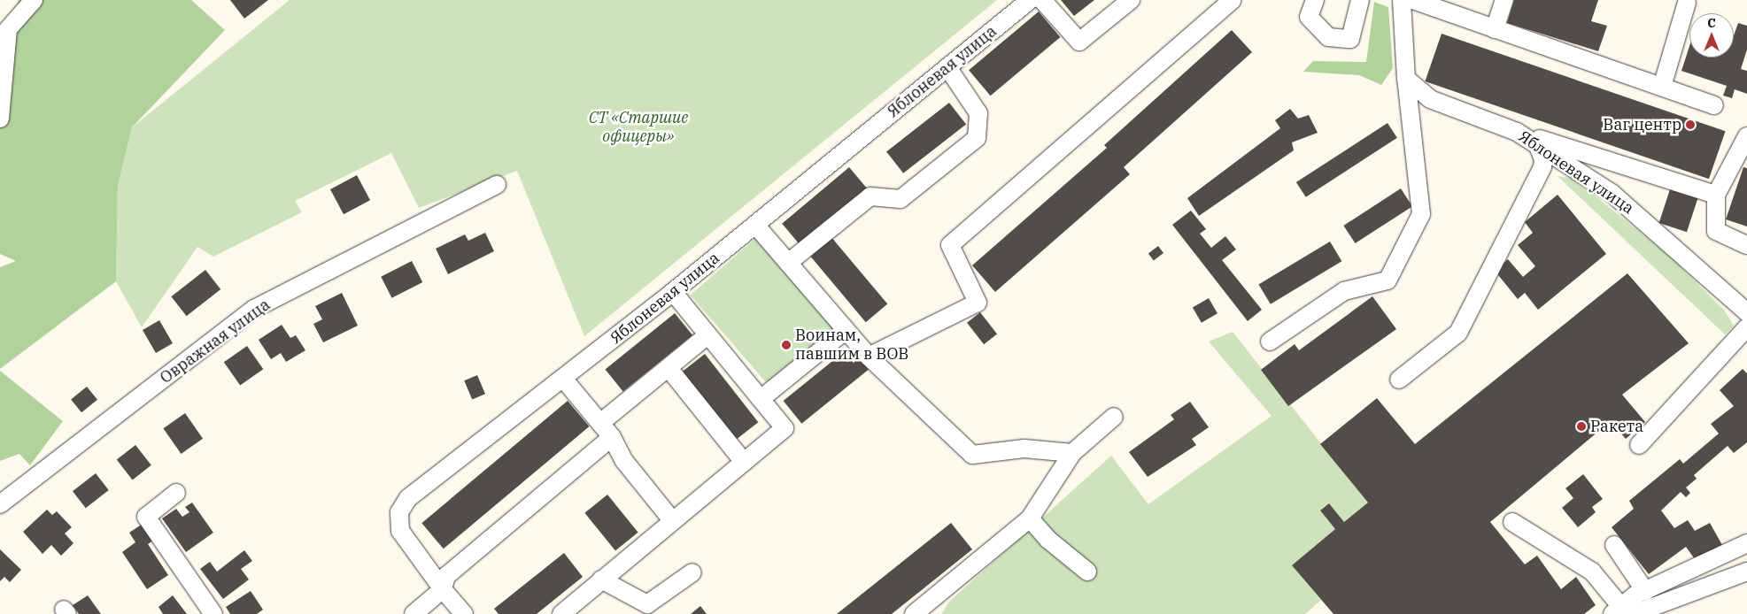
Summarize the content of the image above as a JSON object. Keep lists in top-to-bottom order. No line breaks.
{"streets":{"street":["Яблоневая улица","Овражная улица"]},"parks":["СТ «Старшие офицеры»"],"places":["Ваг центр","Воинам, павшим в ВОВ","Ракета"],"north":"top"}
